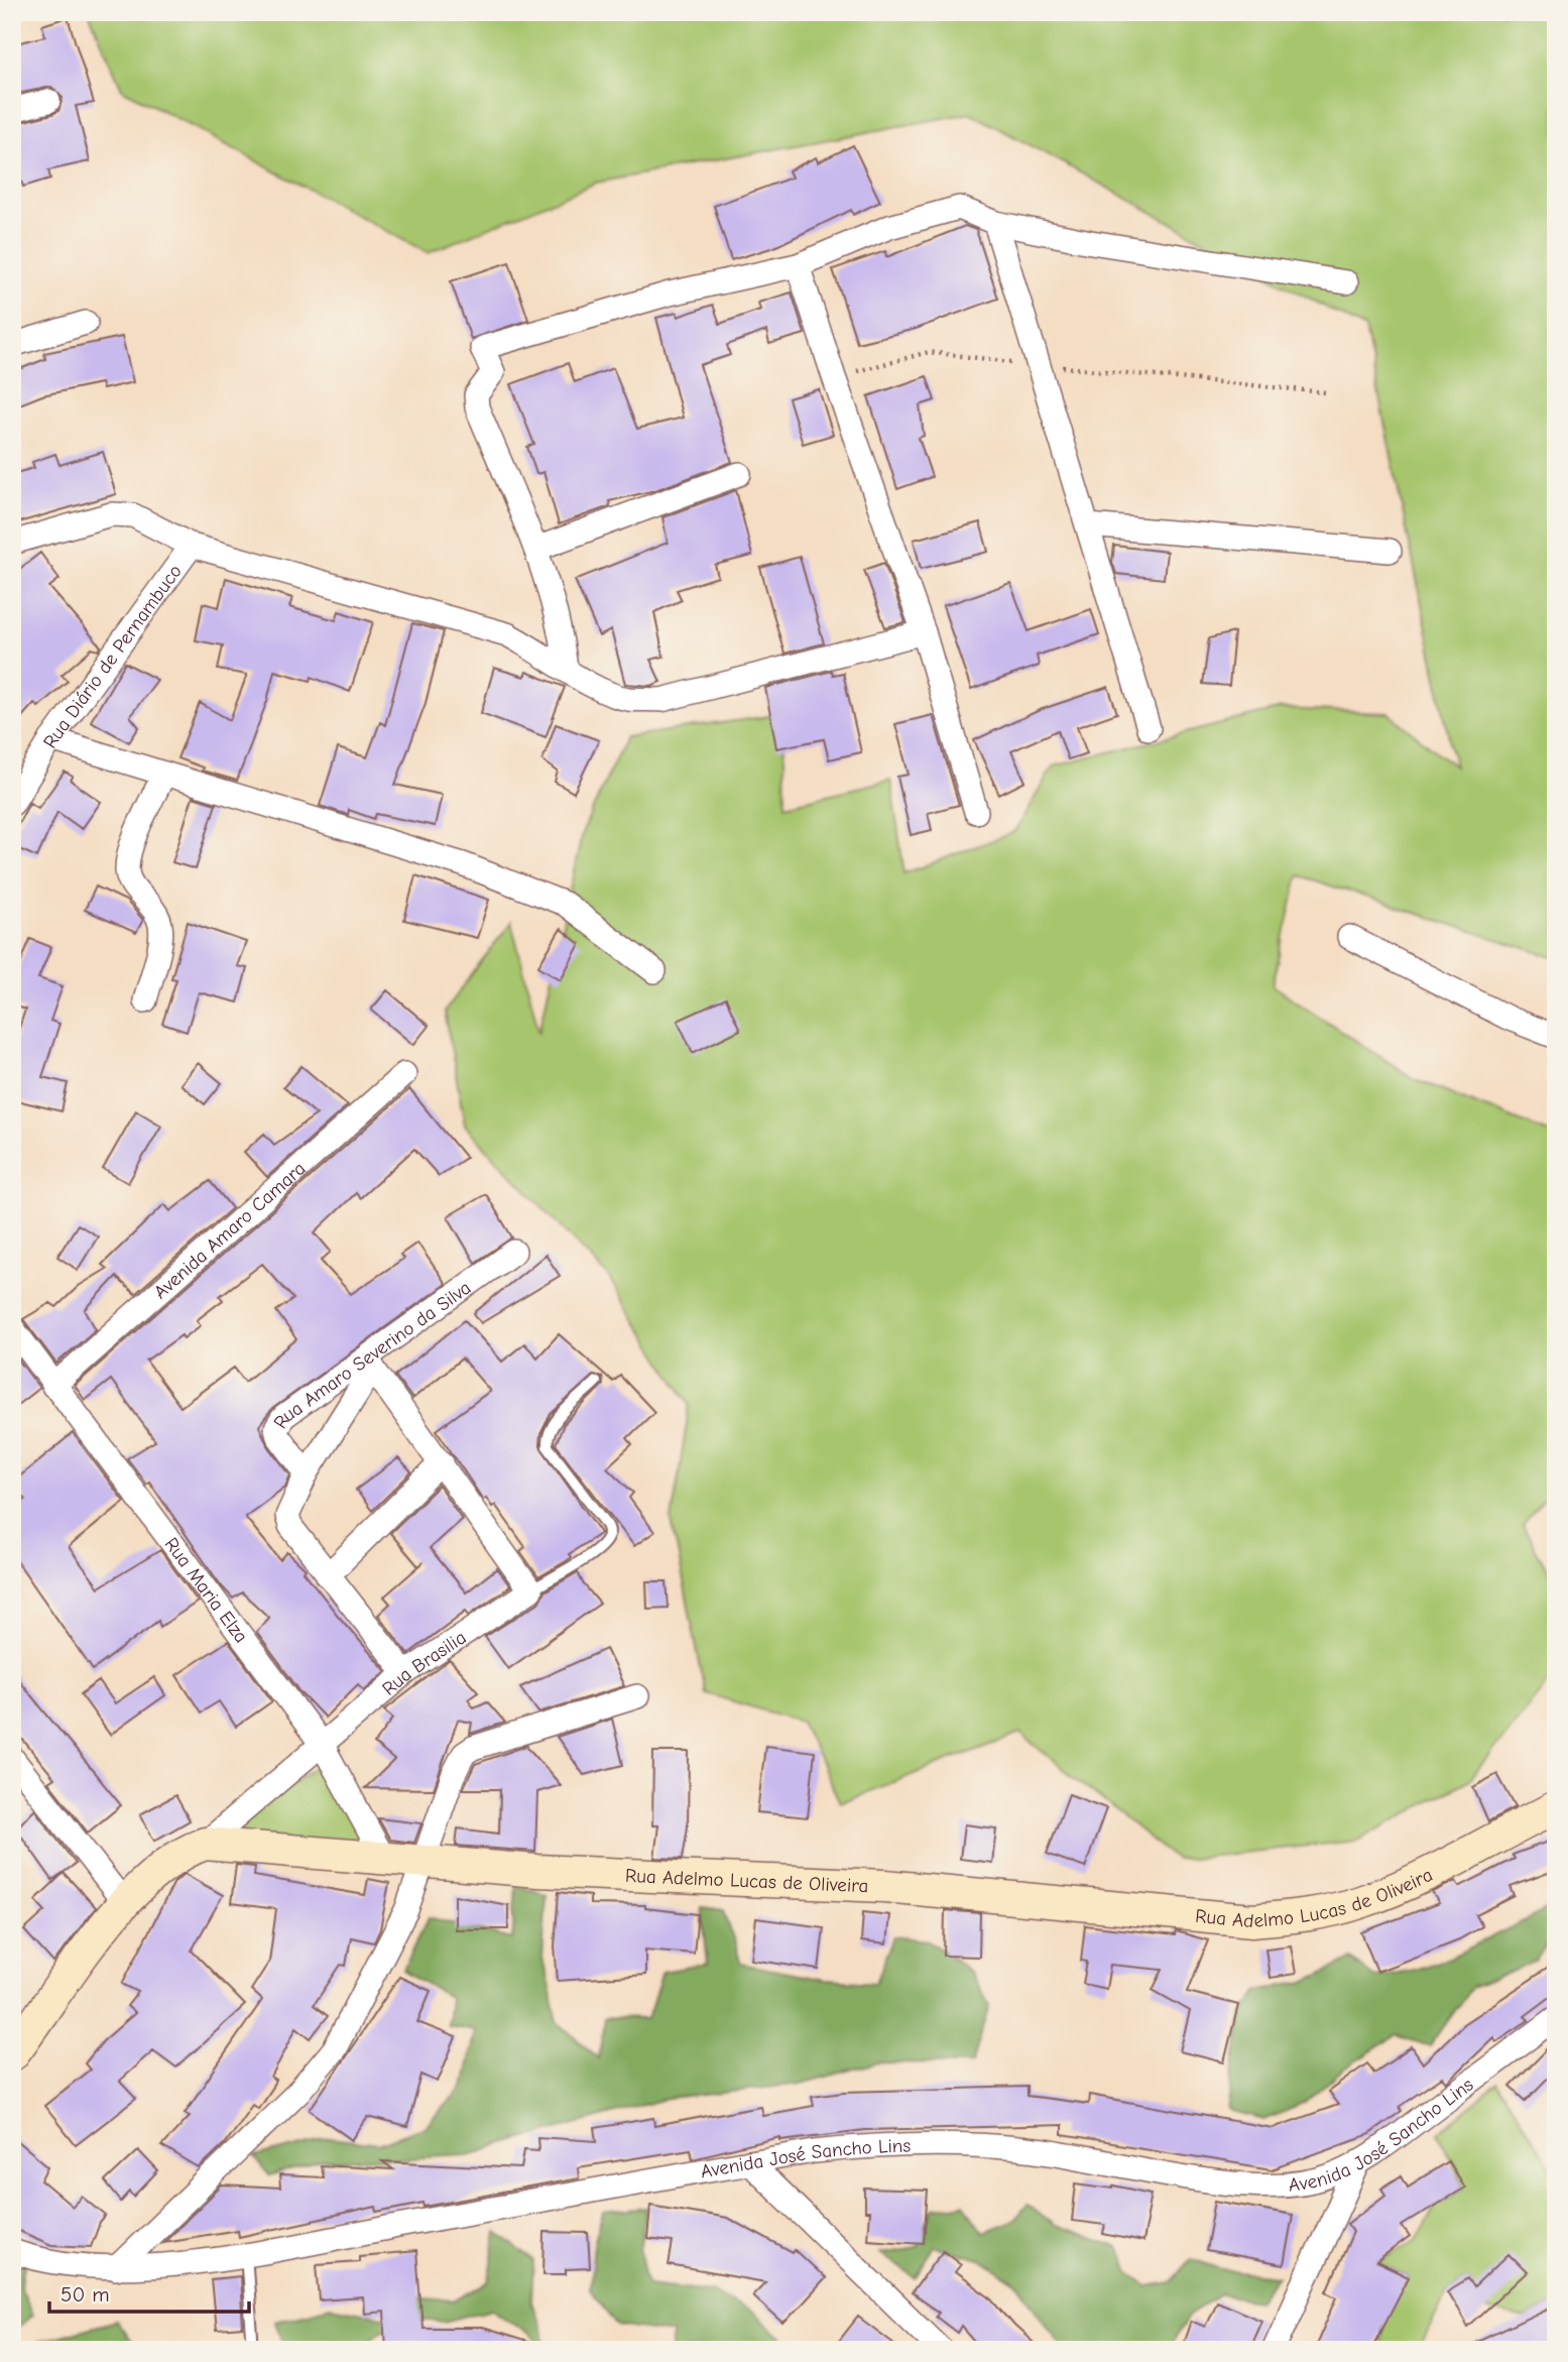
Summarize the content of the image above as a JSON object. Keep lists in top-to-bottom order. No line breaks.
{"streets":{"street":["Rua Diário de Pernambuco","Avenida Amaro Camara","Rua Amaro Severino da Silva","Rua Maria Elza","Rua Brasilia","Rua Adelmo Lucas de Oliveira","Avenida José Sancho Lins"]},"crossings":[["Avenida Amaro Camara","Rua Maria Elza"],["Rua Amaro Severino da Silva","Rua Brasilia"],["Rua Maria Elza","Rua Brasilia"],["Rua Maria Elza","Rua Adelmo Lucas de Oliveira"],["Rua Brasilia","Rua Adelmo Lucas de Oliveira"]],"scale_bar":"50 m"}
